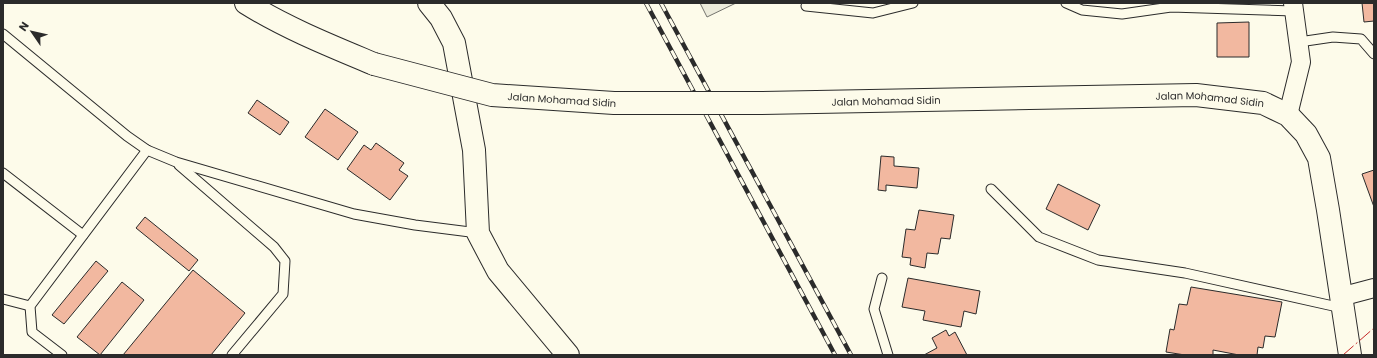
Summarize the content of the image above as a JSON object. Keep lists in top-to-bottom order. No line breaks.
{"streets":{"main road":["Jalan Mohamad Sidin"]},"north":"top left"}
